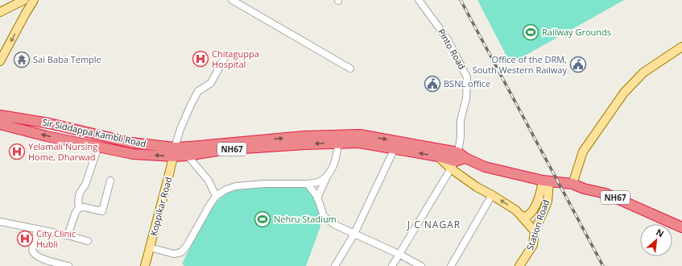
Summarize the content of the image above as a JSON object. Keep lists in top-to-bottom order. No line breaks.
{"streets":{"highway":["Sir Siddappa Kambli Road","NH67"],"main road":["Koppikar Road","Station Road"],"street":["Pinto Road"]},"crossings":[["Pinto Road","Sir Siddappa Kambli Road"],["Pinto Road","NH67"],["Sir Siddappa Kambli Road","NH67"],["Sir Siddappa Kambli Road","Koppikar Road"],["NH67","Station Road"]],"districts":["J C NAGAR"],"places":{"sports":["Railway Grounds","Nehru Stadium"],"hospital":["Chitaguppa Hospital","Yelamali Nursing Home, Dharwad","City Clinic Hubli"],"temple":["Sai Baba Temple"],"public building":["Office of the DRM, South Western Railway","BSNL office"]},"north":"top right"}
